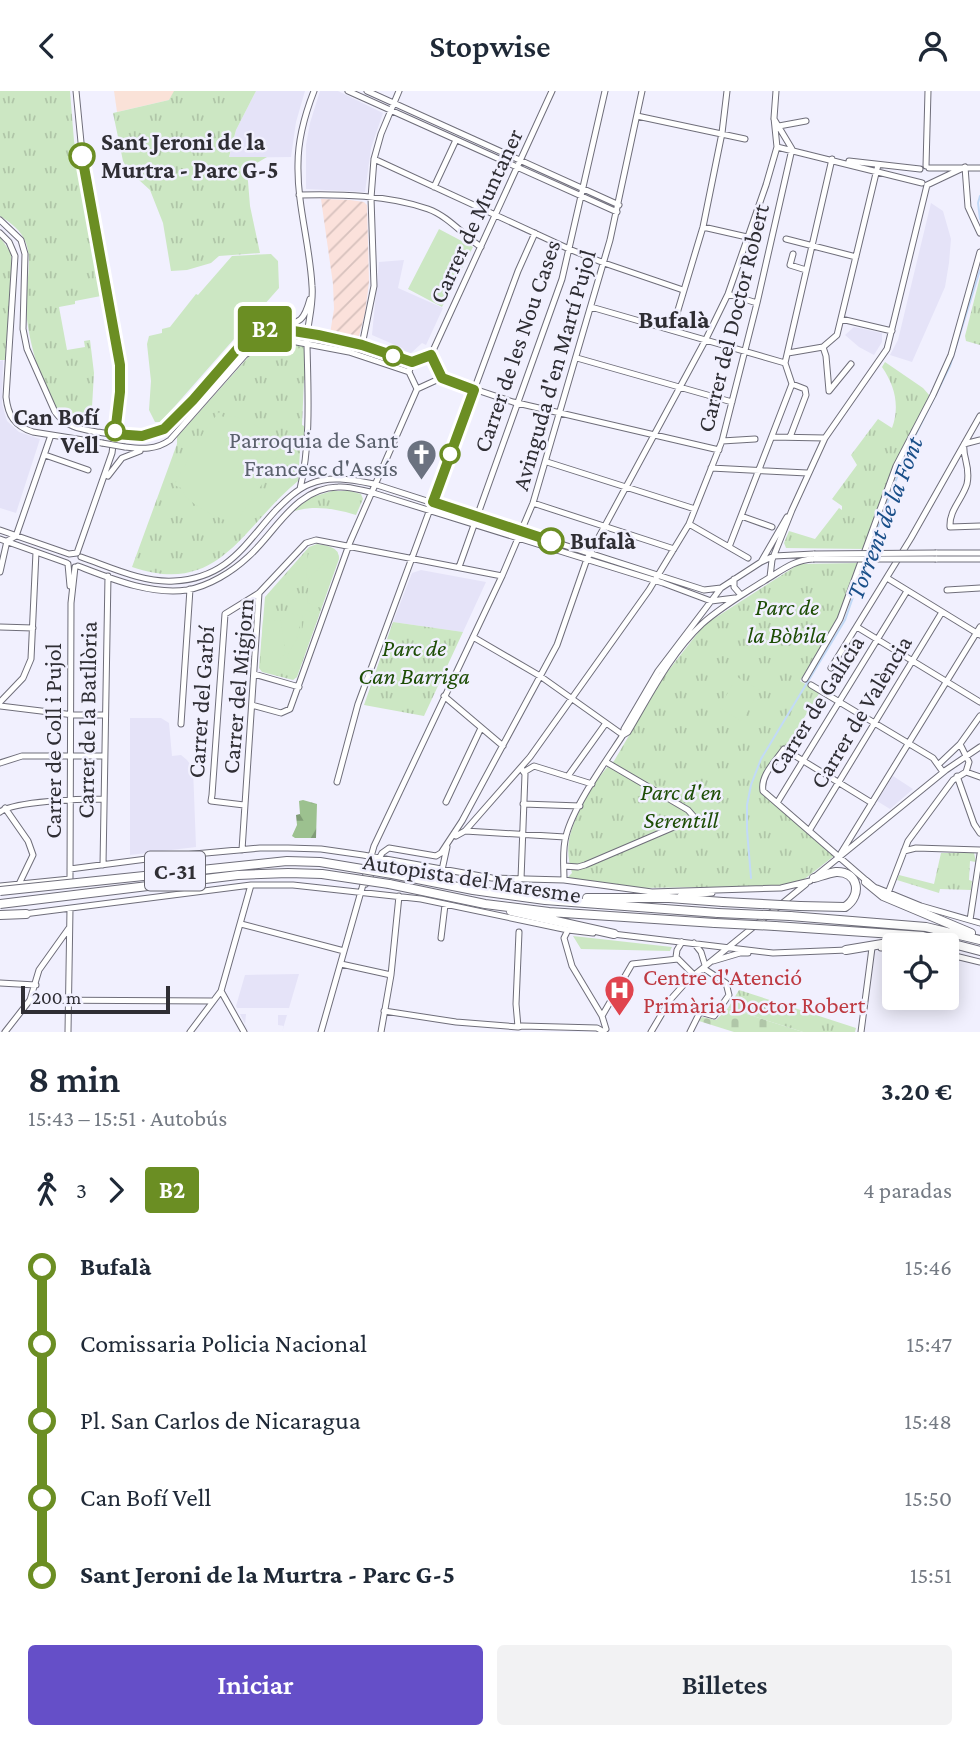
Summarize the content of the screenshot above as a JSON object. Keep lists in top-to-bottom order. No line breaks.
{"streets":{"highway":["C-31","Autopista del Maresme"],"street":["Carrer de Muntaner","Carrer del Doctor Robert","Carrer de les Nou Cases","Avinguda d'en Martí Pujol","Carrer del Migjorn","Carrer del Garbí","Carrer de Galícia","Carrer de València","Carrer de la Batllòria","Carrer de Coll i Pujol"]},"crossings":[["Carrer del Migjorn","Carrer del Garbí"]],"districts":["Bufalà"],"water":["Torrent de la Font"],"parks":["Parc de la Bòbila","Parc de Can Barriga","Parc d'en Serentill"],"places":{"other":["Sant Jeroni de la Murtra - Parc G-5","Can Bofí Vell","Bufalà"],"church":["Parroquia de Sant Francesc d'Assís"],"hospital":["Centre d'Atenció Primària Doctor Robert"]},"lines":["bus line B2"],"scale_bar":"200 m","page":{"header":"Stopwise","on_map":"B2","scale":"200 m","heading":["8 min","15:43 – 15:51 · Autobús","3.20 €"],"legs":["3","B2","4 paradas"],"list":[{"name":"Bufalà","value":"15:46"},{"name":"Comissaria Policia Nacional","value":"15:47"},{"name":"Pl. San Carlos de Nicaragua","value":"15:48"},{"name":"Can Bofí Vell","value":"15:50"},{"name":"Sant Jeroni de la Murtra - Parc G-5","value":"15:51"}],"buttons":["Iniciar","Billetes"]}}
